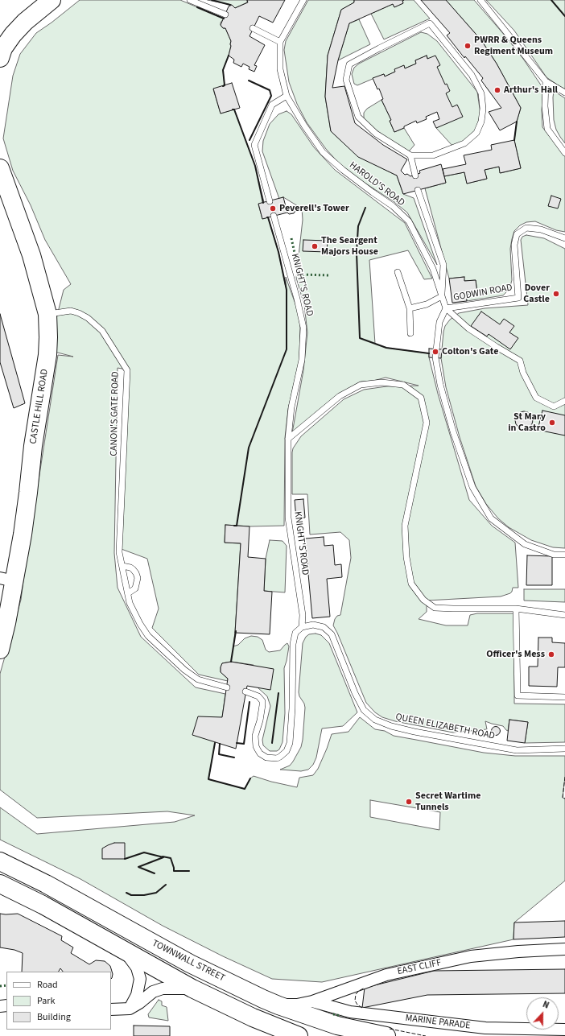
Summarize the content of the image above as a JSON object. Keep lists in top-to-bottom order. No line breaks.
{"streets":{"main road":["CASTLE HILL ROAD","TOWNWALL STREET"],"street":["EAST CLIFF","MARINE PARADE"],"lane":["HAROLD'S ROAD","KNIGHT'S ROAD","GODWIN ROAD","CANON'S GATE ROAD","QUEEN ELIZABETH ROAD"]},"crossings":[["HAROLD'S ROAD","GODWIN ROAD"],["KNIGHT'S ROAD","QUEEN ELIZABETH ROAD"],["CASTLE HILL ROAD","CANON'S GATE ROAD"],["TOWNWALL STREET","EAST CLIFF"],["EAST CLIFF","MARINE PARADE"]],"places":["PWRR & Queens Regiment Museum","Arthur's Hall","Peverell's Tower","The Seargent Majors House","Dover Castle","Colton's Gate","St Mary in Castro","Officer's Mess","Secret Wartime Tunnels"],"legend":["Road","Park","Building"],"north":"top"}
